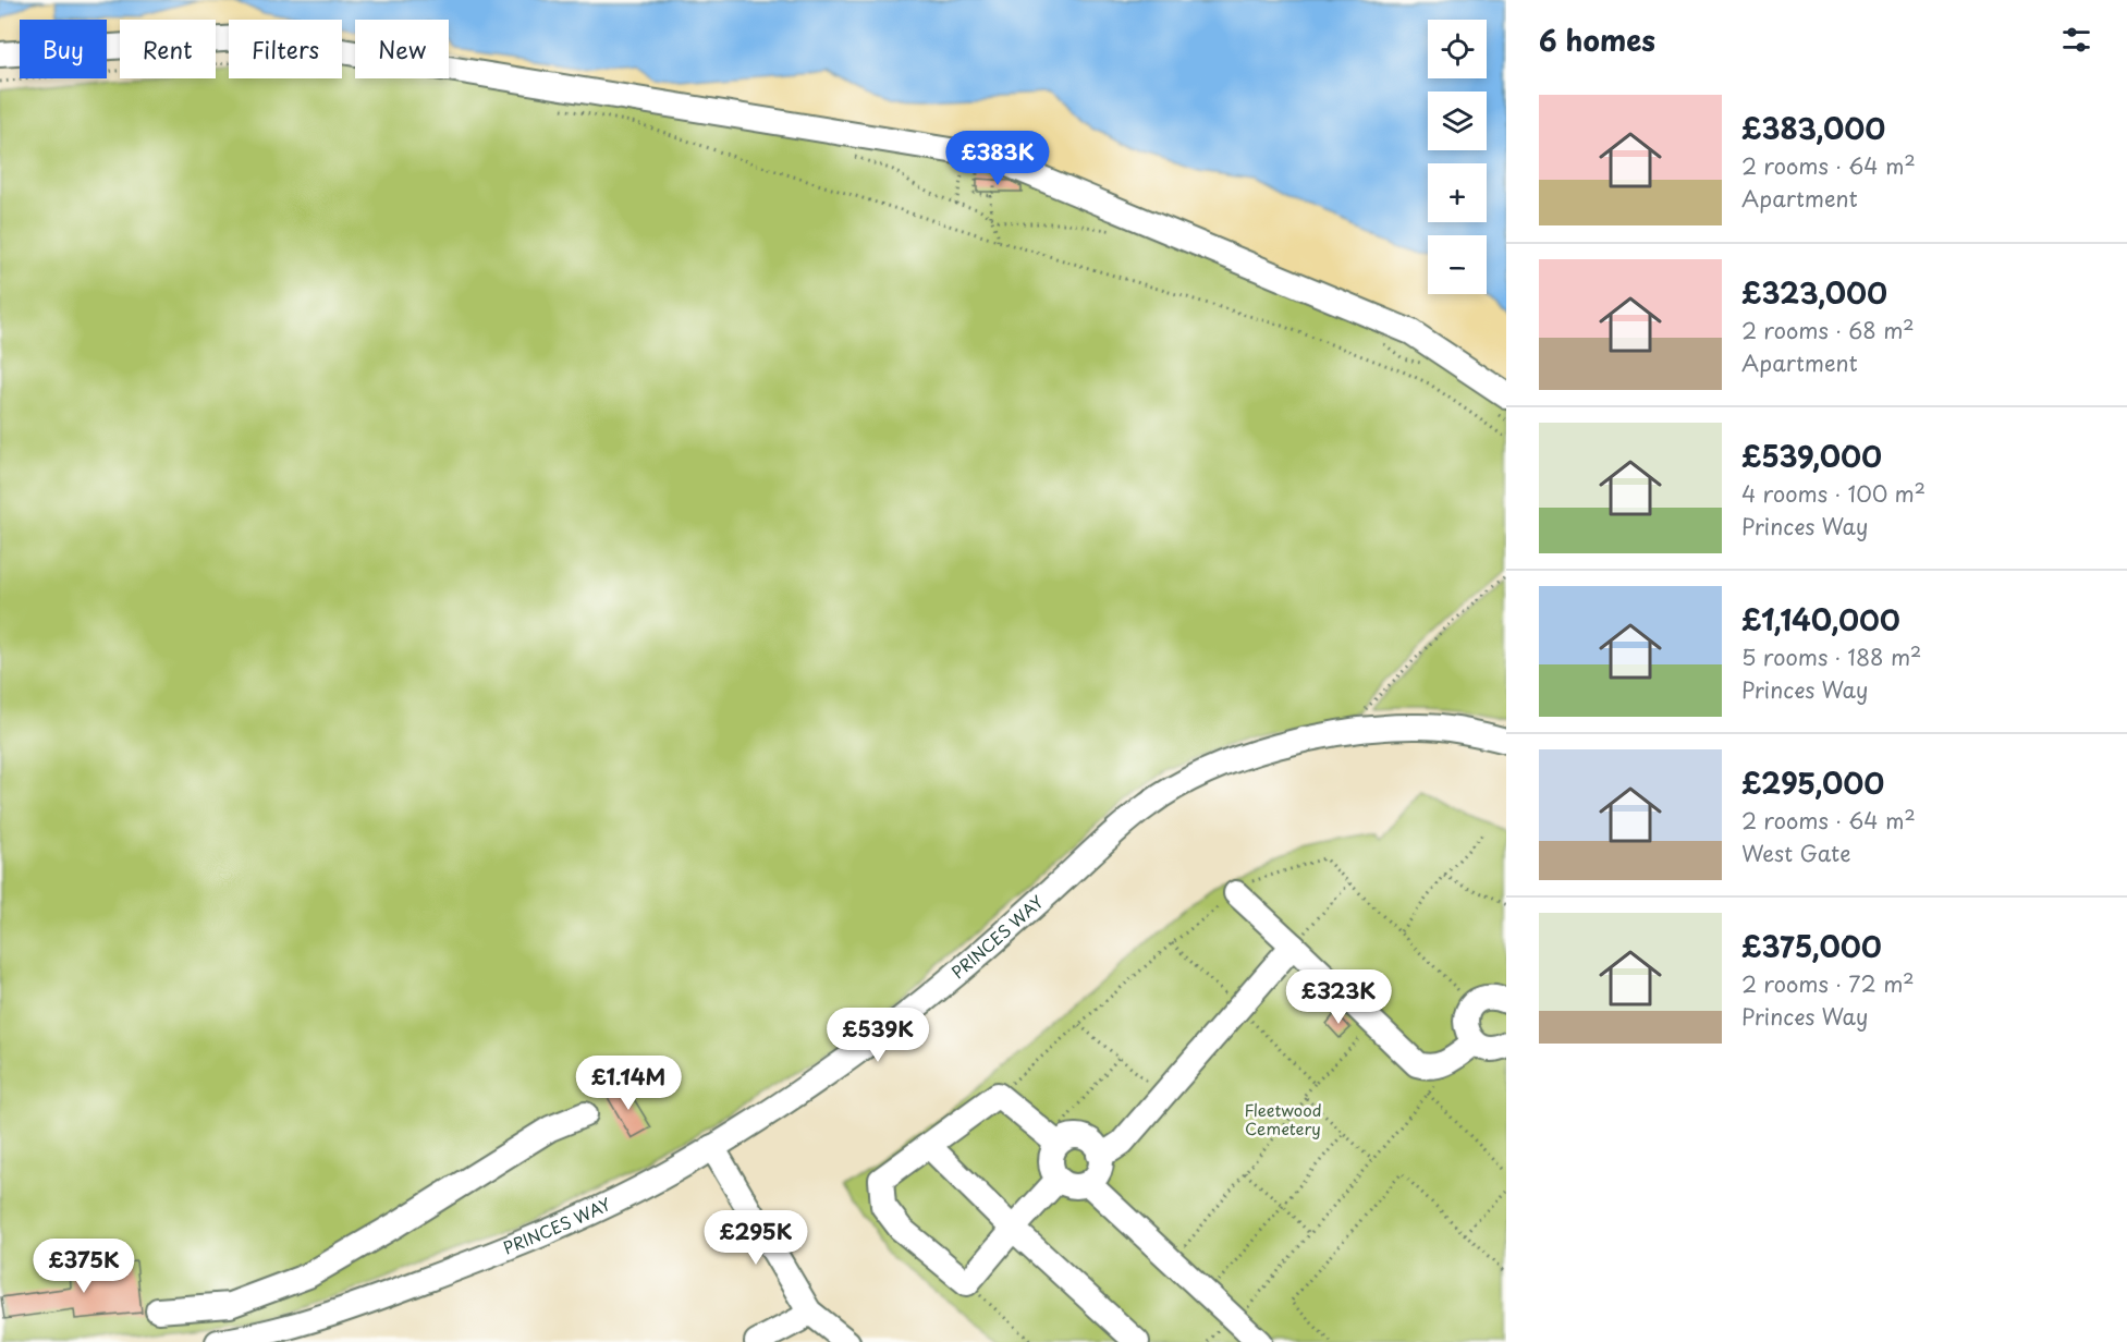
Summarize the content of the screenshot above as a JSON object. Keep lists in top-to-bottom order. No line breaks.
{"streets":{"street":["PRINCES WAY"]},"parks":["Fleetwood Cemetery"],"page":{"heading":"6 homes","map_buttons":["+","−"],"chip":["Buy","Rent","Filters","New"],"list":[{"name":"£383,000","note":"2 rooms · 64 m² · Apartment"},{"name":"£323,000","note":"2 rooms · 68 m² · Apartment"},{"name":"£539,000","note":"4 rooms · 100 m² · Princes Way"},{"name":"£1,140,000","note":"5 rooms · 188 m² · Princes Way"},{"name":"£295,000","note":"2 rooms · 64 m² · West Gate"},{"name":"£375,000","note":"2 rooms · 72 m² · Princes Way"}],"price":["£383K","£323K","£539K","£1.14M","£295K","£375K"]}}
